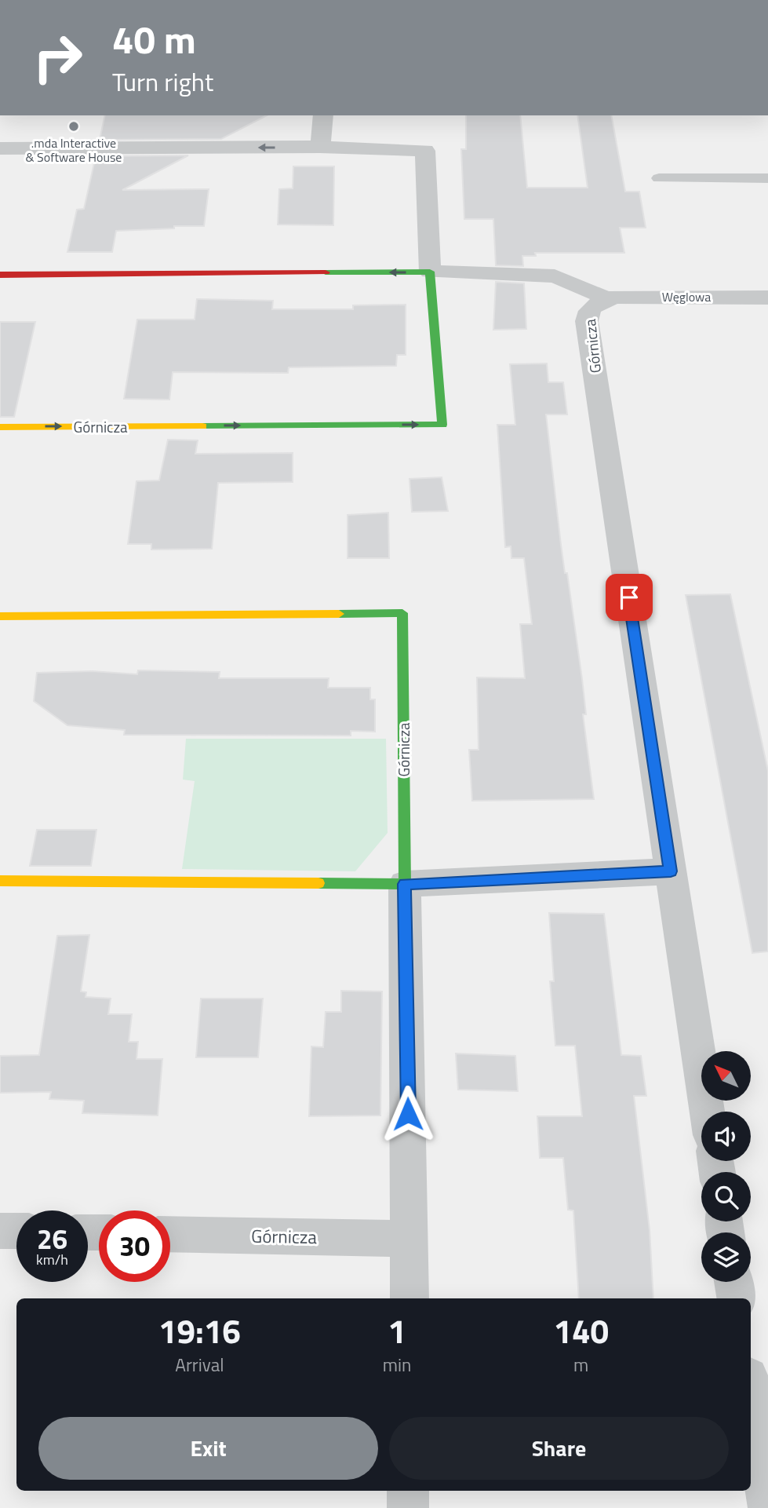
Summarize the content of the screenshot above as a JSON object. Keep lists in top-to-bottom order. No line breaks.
{"streets":{"street":["Węglowa","Górnicza"]},"crossings":[["Węglowa","Górnicza"]],"places":[".mda Interactive & Software House"],"north":"top left","page":{"turn":["40 m","Turn right"],"speed":"26 km/h","limit":"30","eta":["19:16","Arrival","1","min","140","m"],"buttons":["Exit","Share"]}}
